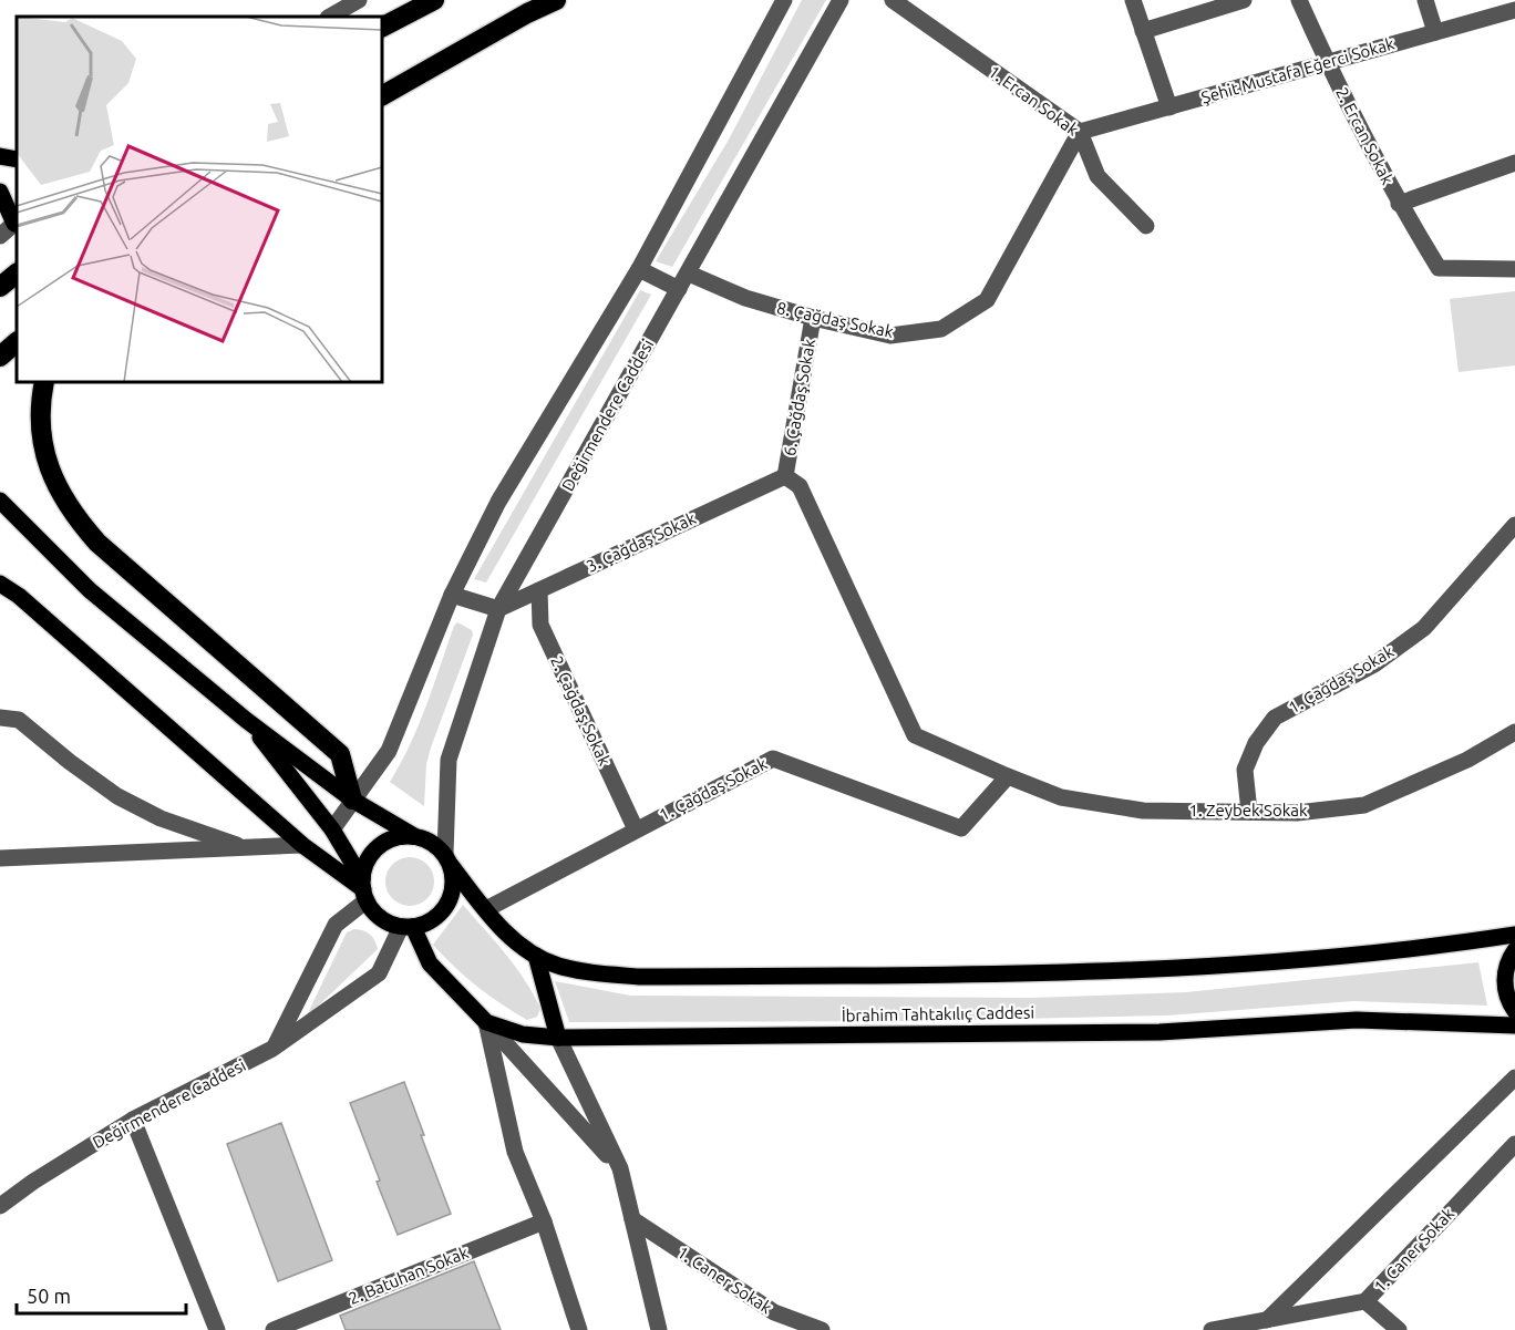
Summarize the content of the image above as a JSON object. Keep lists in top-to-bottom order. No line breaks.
{"streets":{"main road":["İbrahim Tahtakılıç Caddesi"],"street":["Şehit Mustafa Eğerci Sokak","1. Ercan Sokak","2. Ercan Sokak","8. Çağdaş Sokak","6. Çağdaş Sokak","Değirmendere Caddesi","3. Çağdaş Sokak","1. Çağdaş Sokak","2. Çağdaş Sokak","1. Zeybek Sokak","1. Caner Sokak","2. Batuhan Sokak"]},"crossings":[["Şehit Mustafa Eğerci Sokak","1. Ercan Sokak"],["Şehit Mustafa Eğerci Sokak","2. Ercan Sokak"],["Şehit Mustafa Eğerci Sokak","8. Çağdaş Sokak"],["1. Ercan Sokak","8. Çağdaş Sokak"],["8. Çağdaş Sokak","6. Çağdaş Sokak"],["8. Çağdaş Sokak","Değirmendere Caddesi"],["6. Çağdaş Sokak","3. Çağdaş Sokak"],["6. Çağdaş Sokak","1. Zeybek Sokak"],["Değirmendere Caddesi","3. Çağdaş Sokak"],["Değirmendere Caddesi","İbrahim Tahtakılıç Caddesi"],["3. Çağdaş Sokak","2. Çağdaş Sokak"],["3. Çağdaş Sokak","1. Zeybek Sokak"],["1. Çağdaş Sokak","2. Çağdaş Sokak"],["1. Çağdaş Sokak","1. Zeybek Sokak"]],"scale_bar":"50 m"}
